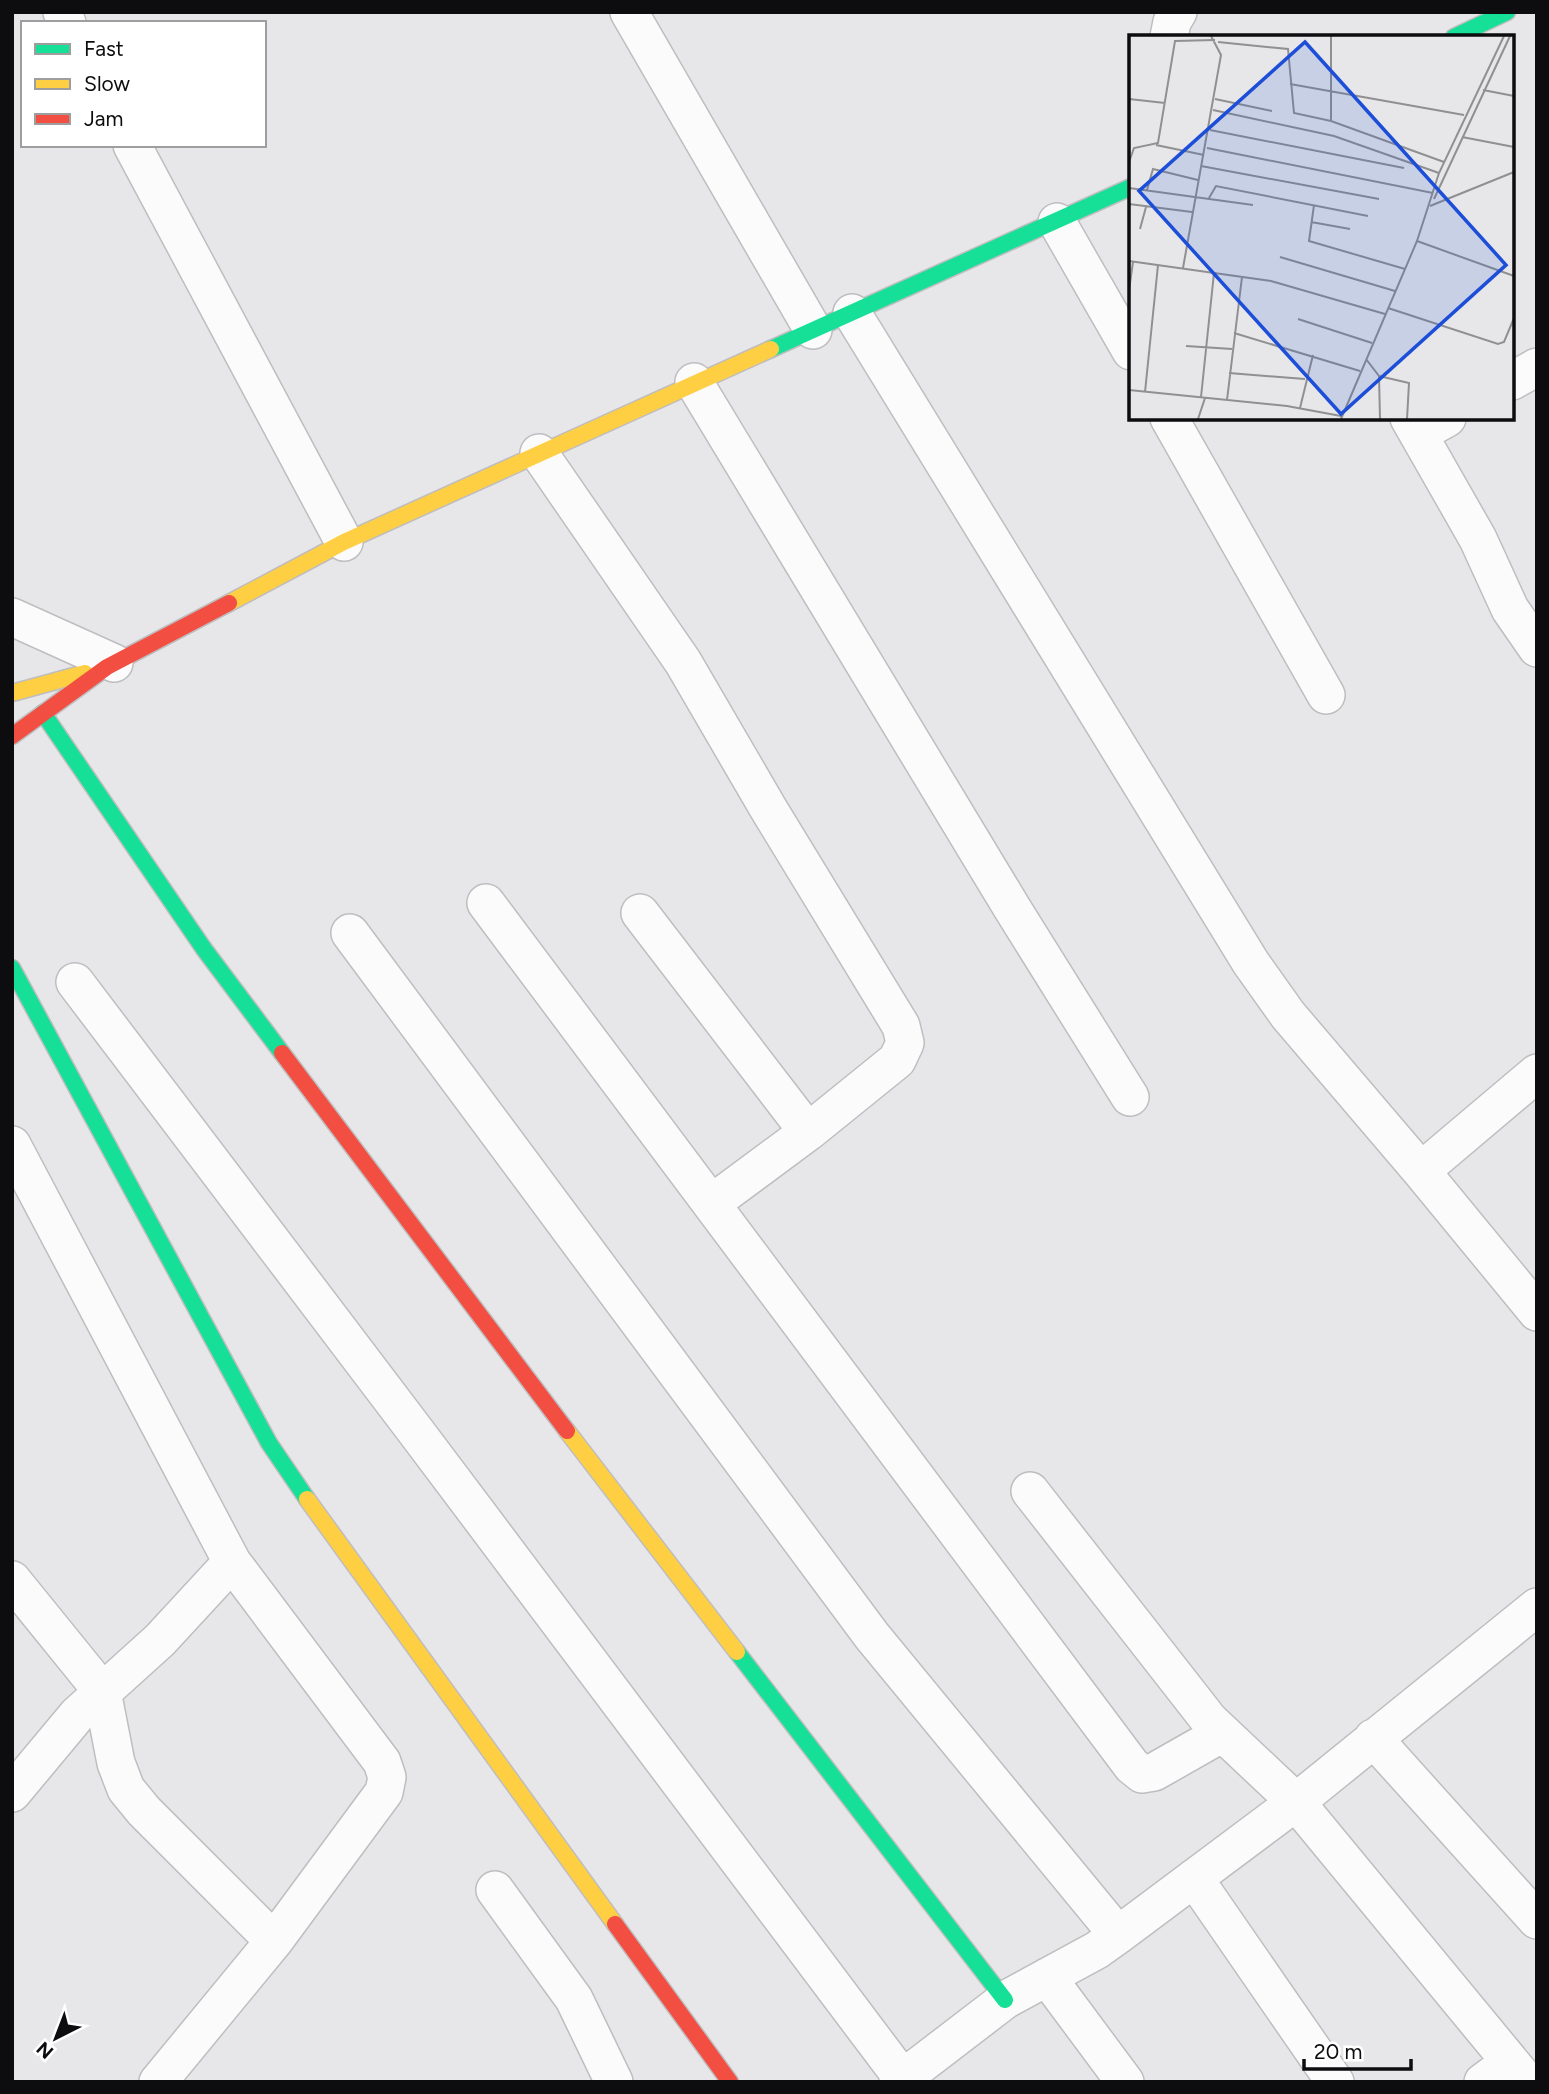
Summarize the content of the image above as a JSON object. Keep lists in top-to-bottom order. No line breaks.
{"legend":["Fast","Slow","Jam"],"scale_bar":"20 m","north":"bottom left"}
